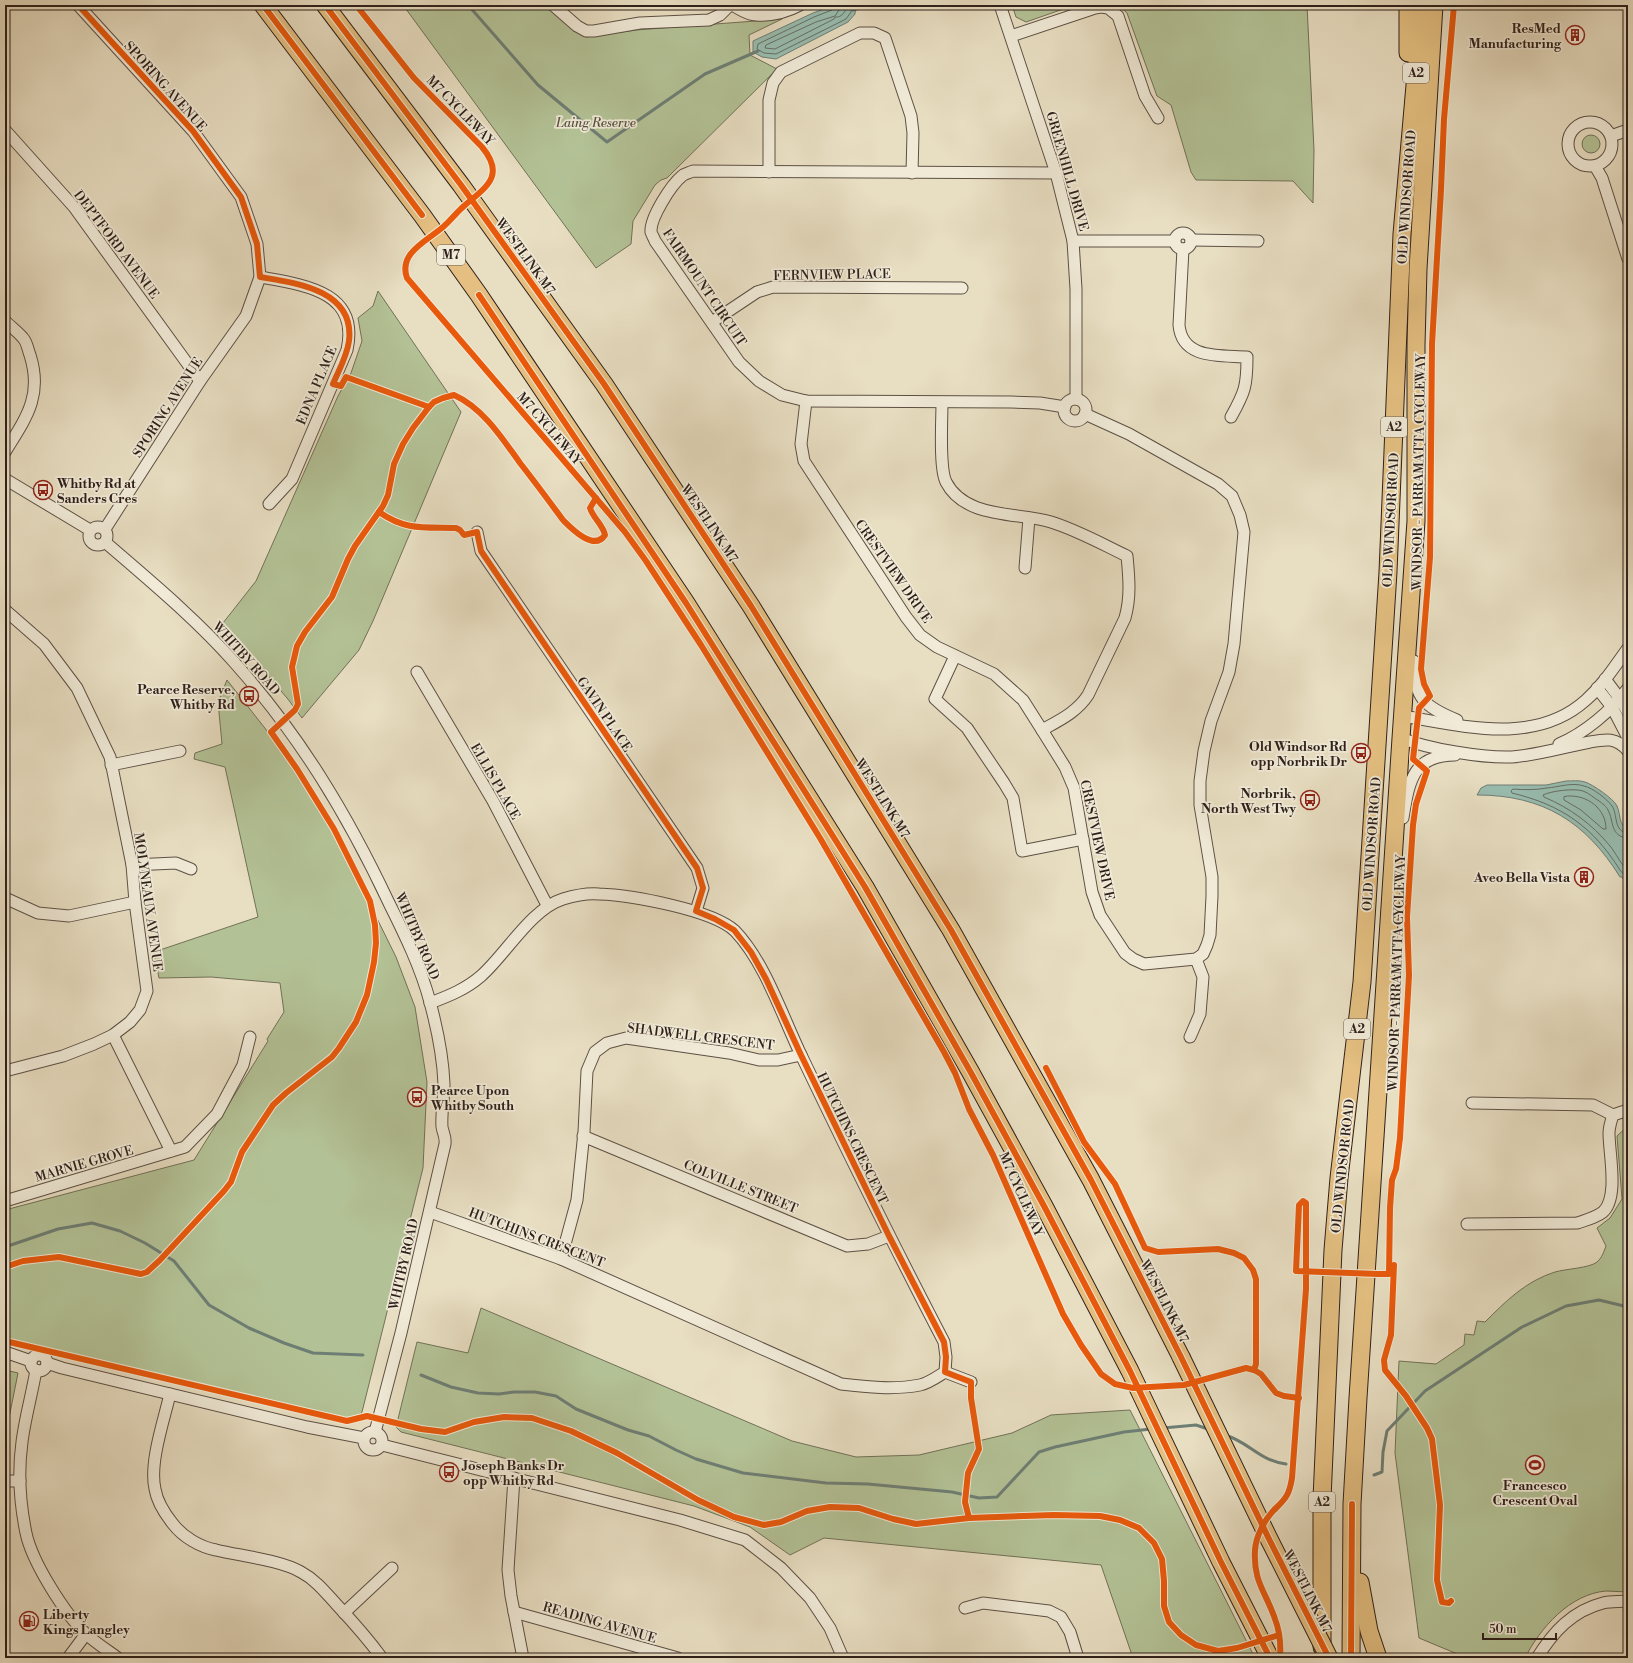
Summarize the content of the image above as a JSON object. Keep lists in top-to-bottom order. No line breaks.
{"streets":{"highway":["A2","OLD WINDSOR ROAD","M7","WESTLINK M7"],"street":["SPORING AVENUE","GREENHILL DRIVE","DEPTFORD AVENUE","FERNVIEW PLACE","FAIRMOUNT CIRCUIT","EDNA PLACE","CRESTVIEW DRIVE","WHITBY ROAD","GAVIN PLACE","ELLIS PLACE","MOLYNEAUX AVENUE","SHADWELL CRESCENT","HUTCHINS CRESCENT","MARNIE GROVE","COLVILLE STREET","READING AVENUE"],"cycle path":["M7 CYCLEWAY","WINDSOR - PARRAMATTA CYCLEWAY"]},"crossings":[["SPORING AVENUE","DEPTFORD AVENUE"],["SPORING AVENUE","EDNA PLACE"],["SPORING AVENUE","WHITBY ROAD"],["GREENHILL DRIVE","FAIRMOUNT CIRCUIT"],["FERNVIEW PLACE","FAIRMOUNT CIRCUIT"],["FAIRMOUNT CIRCUIT","CRESTVIEW DRIVE"],["WHITBY ROAD","HUTCHINS CRESCENT"],["GAVIN PLACE","HUTCHINS CRESCENT"],["ELLIS PLACE","HUTCHINS CRESCENT"],["SHADWELL CRESCENT","HUTCHINS CRESCENT"],["SHADWELL CRESCENT","COLVILLE STREET"],["HUTCHINS CRESCENT","COLVILLE STREET"]],"parks":["Laing Reserve"],"places":{"building":["ResMed Manufacturing","Aveo Bella Vista"],"bus stop":["Whitby Rd at Sanders Cres","Pearce Reserve, Whitby Rd","Old Windsor Rd opp Norbrik Dr","Norbrik, North West Twy","Pearce Upon Whitby South","Joseph Banks Dr opp Whitby Rd"],"sports":["Francesco Crescent Oval"],"fuel station":["Liberty Kings Langley"]},"scale_bar":"50 m"}
